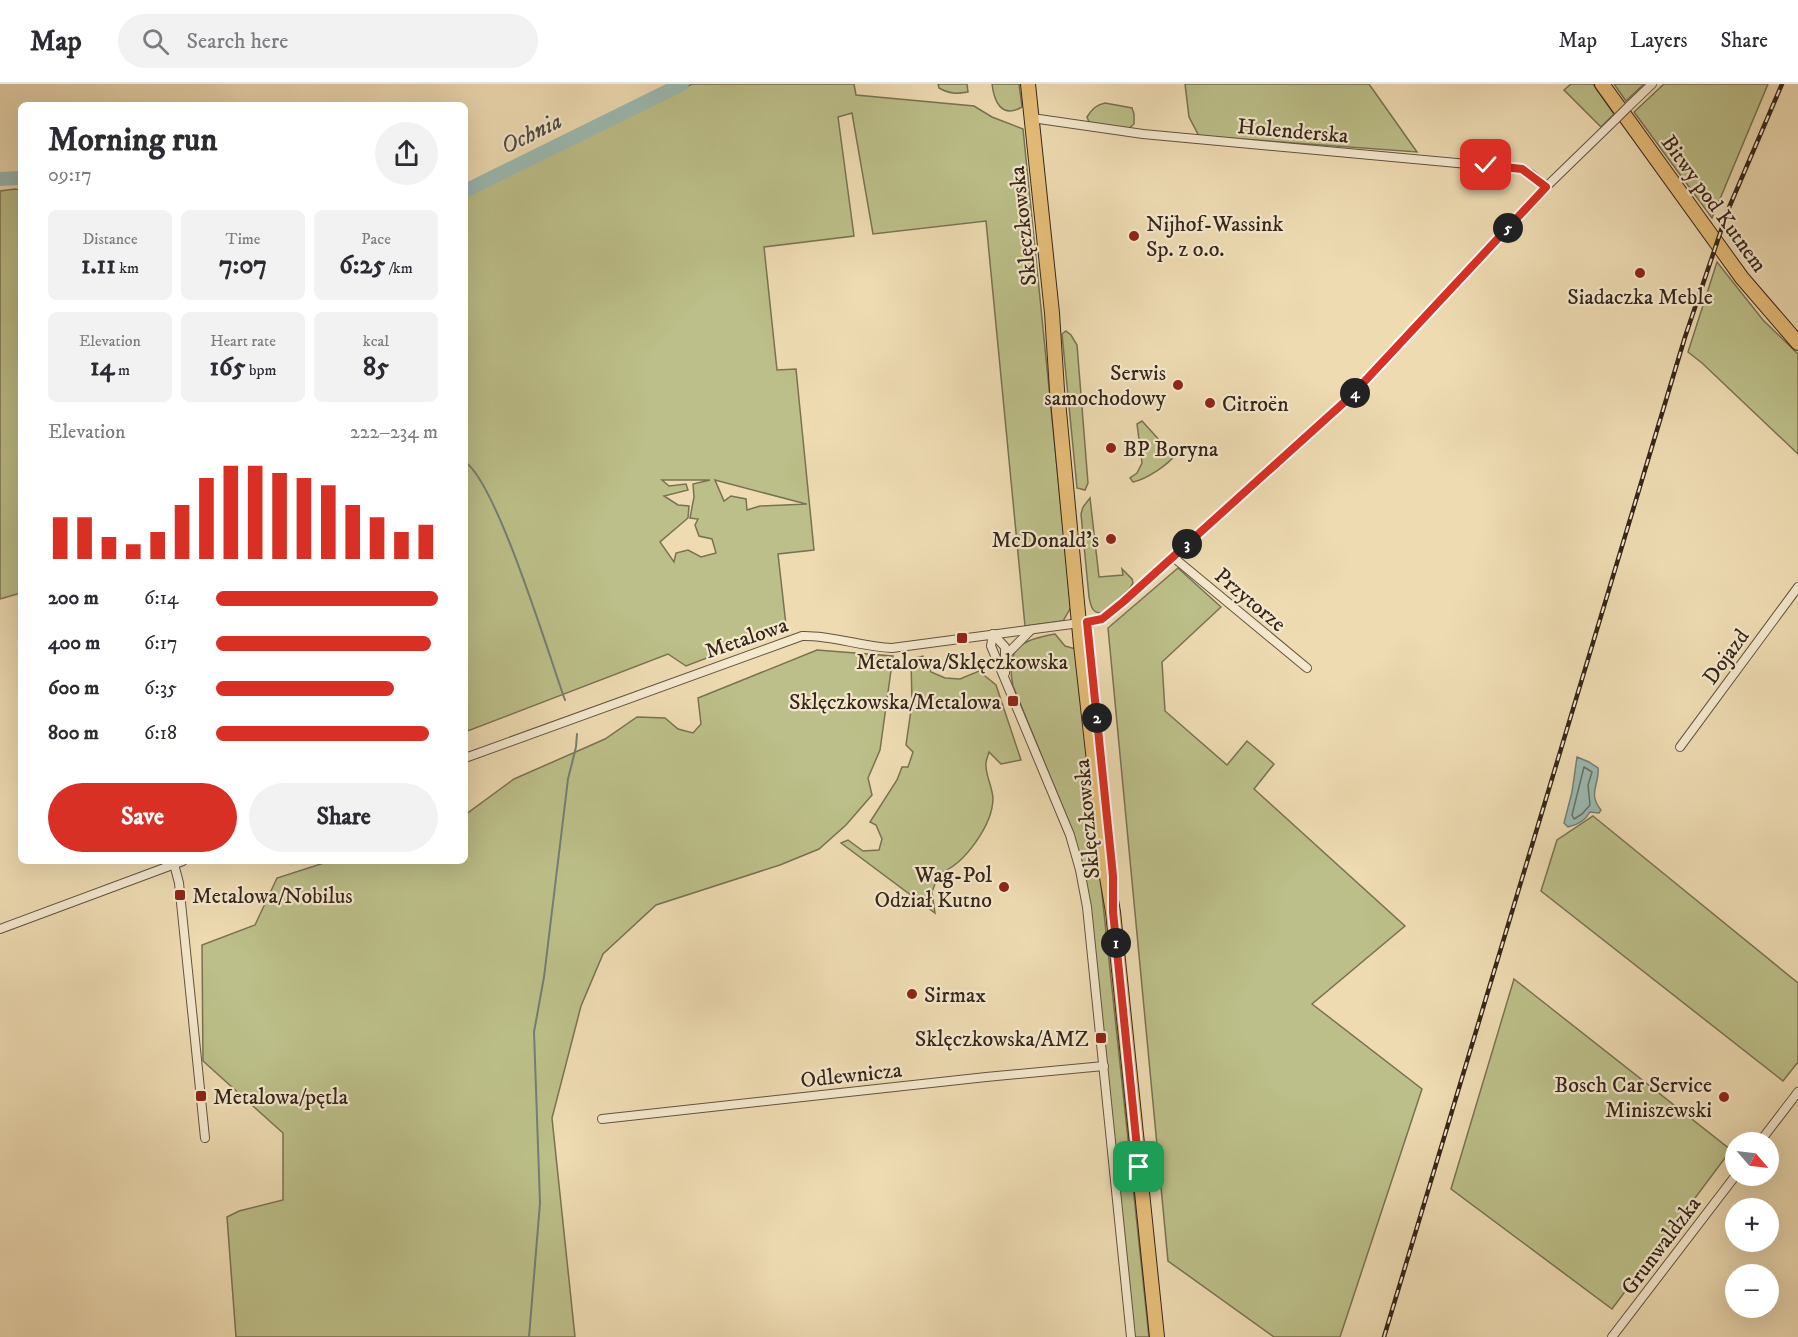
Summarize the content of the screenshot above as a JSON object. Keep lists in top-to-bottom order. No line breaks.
{"streets":{"main road":["Bitwy pod Kutnem","Sklęczkowska"],"street":["Holenderska","Przytorze","Metalowa","Dojazd","Odlewnicza","Grunwaldzka"]},"crossings":[["Holenderska","Sklęczkowska"],["Holenderska","Metalowa"],["Sklęczkowska","Metalowa"],["Przytorze","Metalowa"]],"water":["Ochnia"],"places":{"other":["Nijhof-Wassink Sp. z o.o.","Siadaczka Meble","Serwis samochodowy","Citroën","BP Boryna","McDonald's","Wag-Pol Odział Kutno","Sirmax","Bosch Car Service Miniszewski"],"transit":["Metalowa/Sklęczkowska","Sklęczkowska/Metalowa","Metalowa/Nobilus","Sklęczkowska/AMZ","Metalowa/pętla"]},"north":"bottom right","page":{"header":"Map","search":"Search here","nav":["Map","Layers","Share"],"heading":["Morning run","09:17"],"stats":[["Distance","1.11 km"],["Time","7:07"],["Pace","6:25 /km"],["Elevation","14 m"],["Heart rate","165 bpm"],["kcal","85"]],"pins":["5","4","3","2","1"],"chart":["Elevation","222–234 m"],"list":[{"name":"200 m","note":"6:14"},{"name":"400 m","note":"6:17"},{"name":"600 m","note":"6:35"},{"name":"800 m","note":"6:18"}],"buttons":["Save","Share"],"map_buttons":["+","−"]}}
